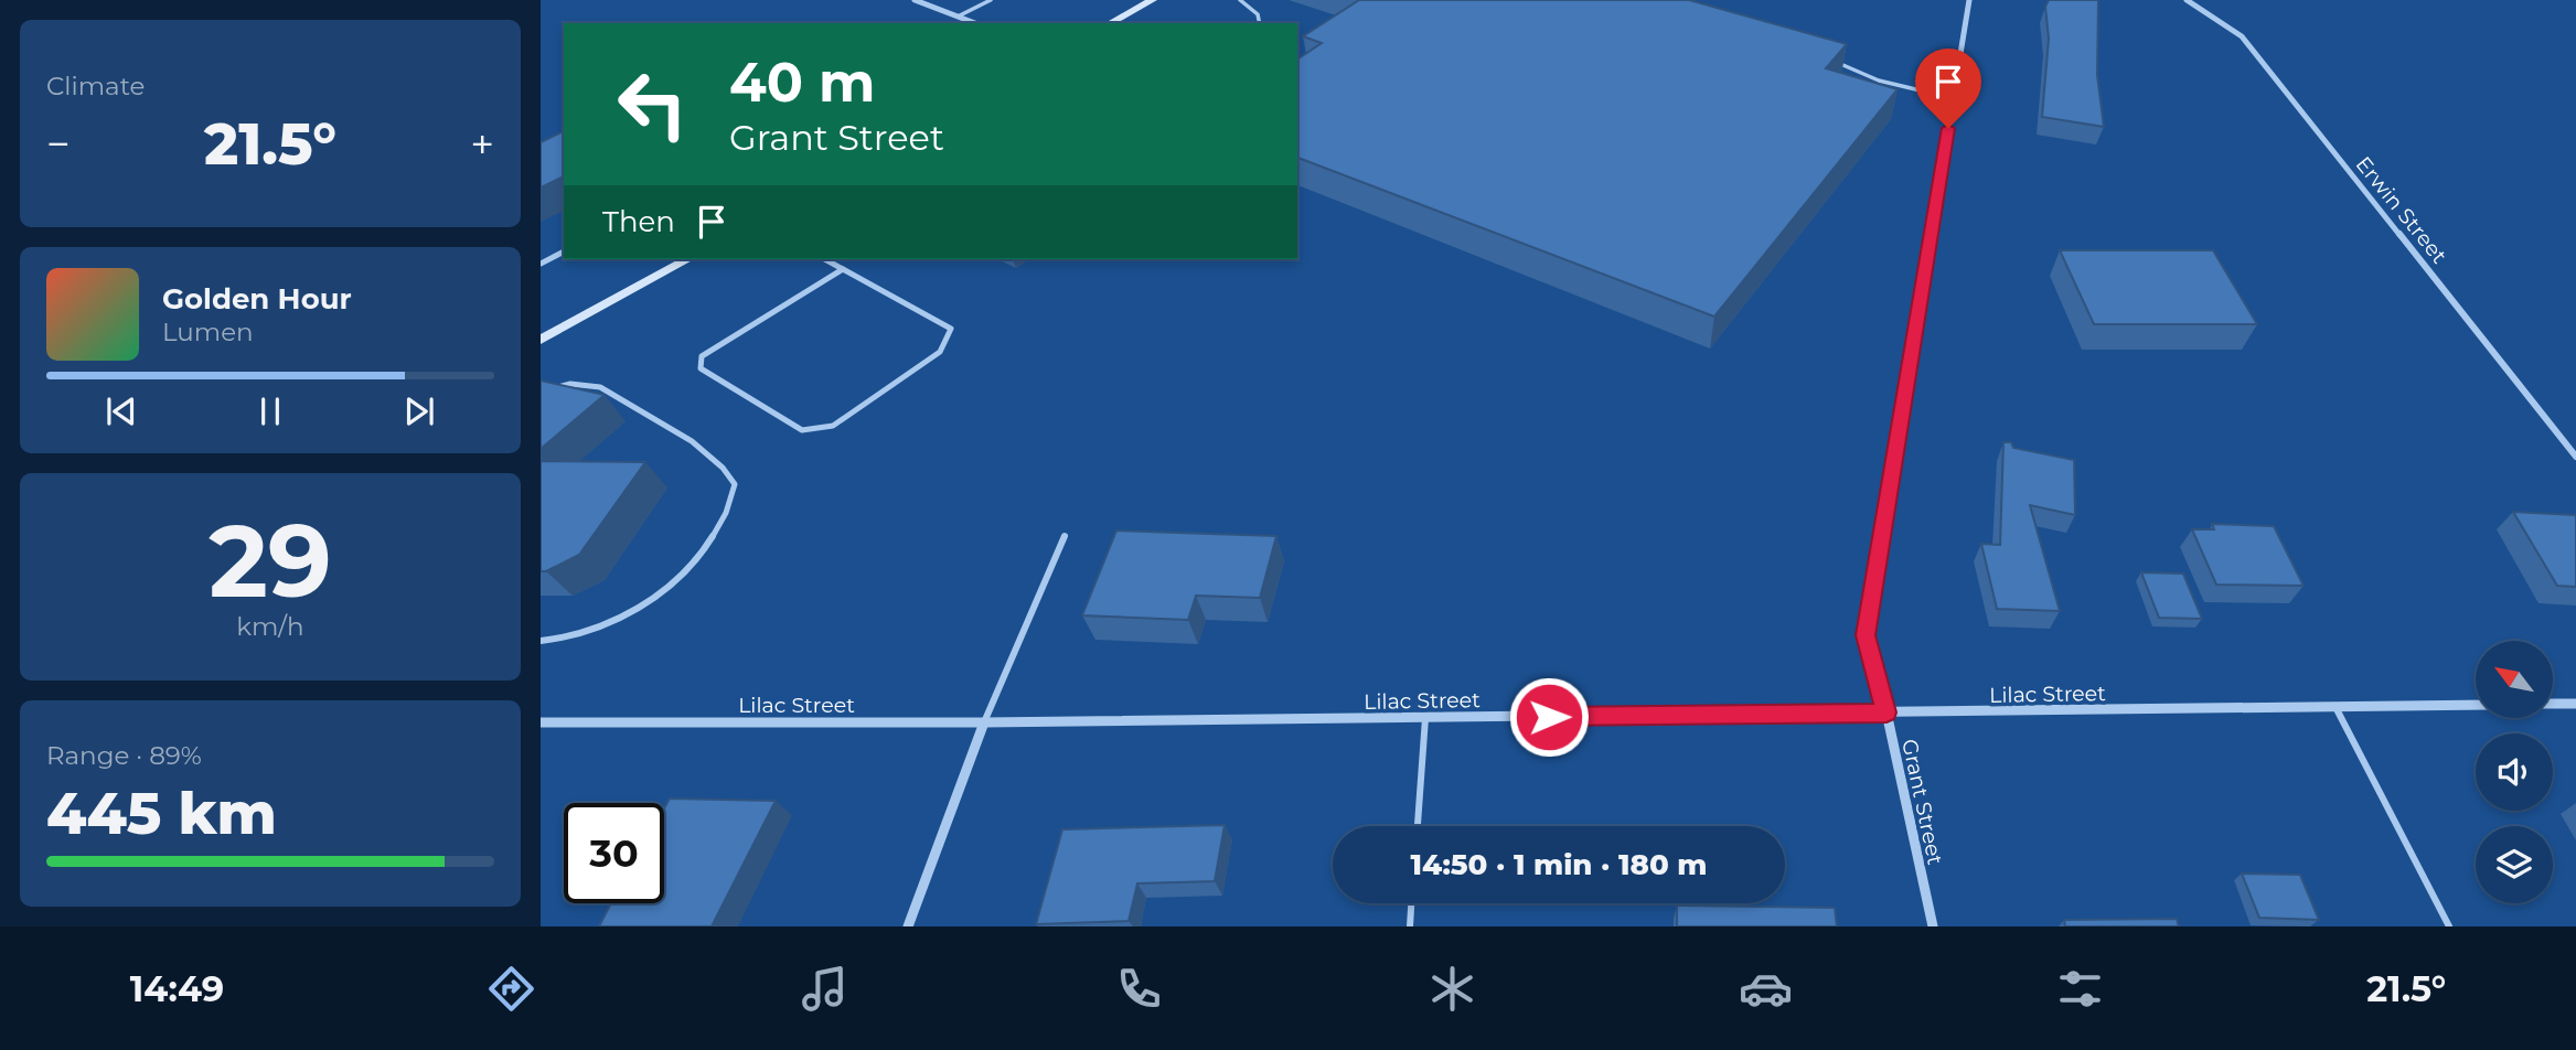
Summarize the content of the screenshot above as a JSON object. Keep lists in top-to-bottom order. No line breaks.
{"streets":{"street":["Erwin Street","Lilac Street","Grant Street"]},"crossings":[["Lilac Street","Grant Street"]],"north":"top left","page":{"tile":["Climate",["29","km/h"],["Range · 89%","445 km"]],"turn":["40 m","Grant Street"],"heat":["−","21.5°","+"],"then":"Then","song":["Golden Hour","Lumen"],"limit":"30","trip":"14:50 · 1 min · 180 m","tabs":["14:49","21.5°"]}}
